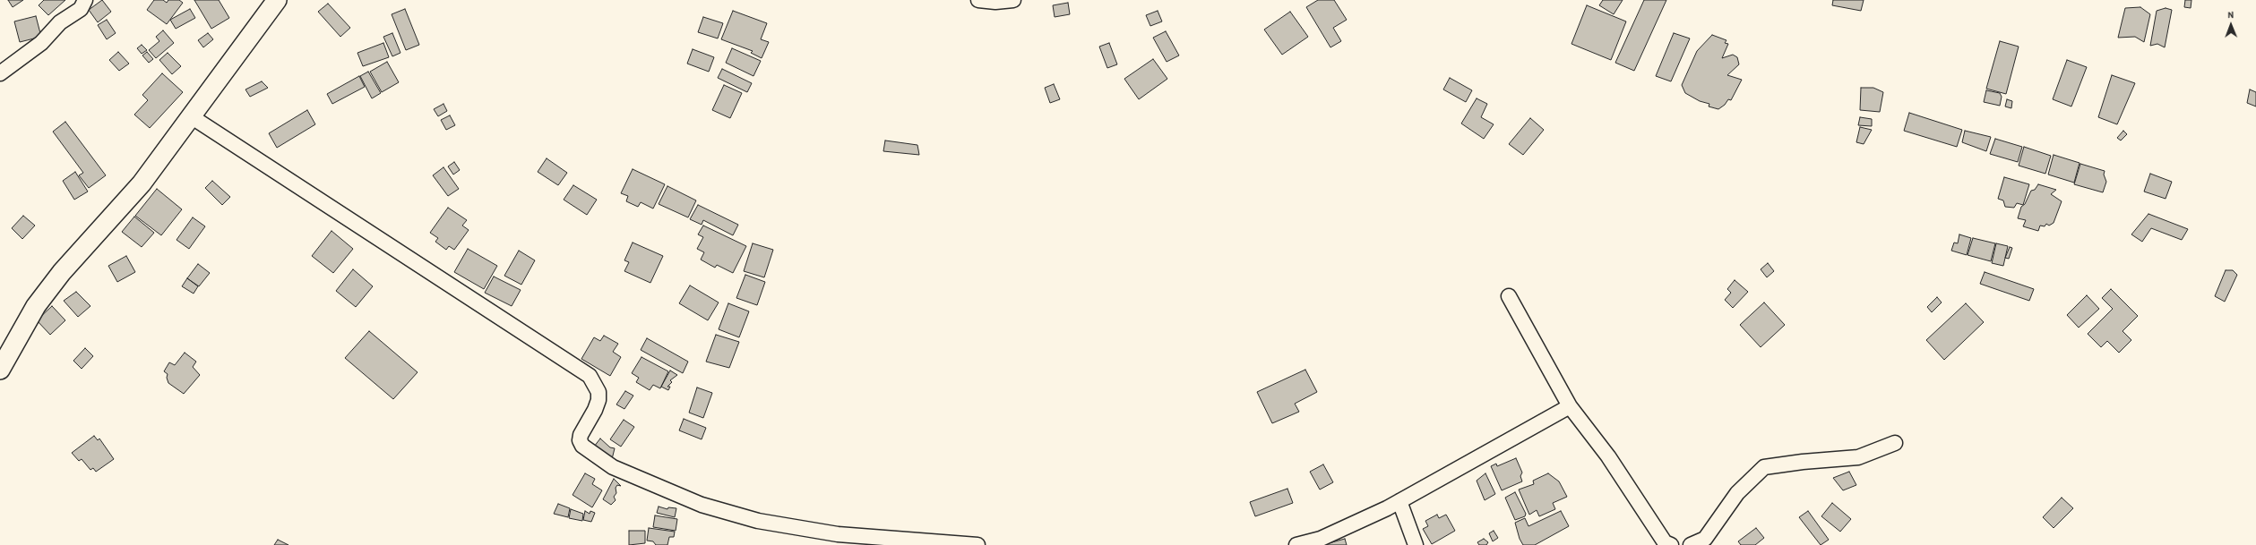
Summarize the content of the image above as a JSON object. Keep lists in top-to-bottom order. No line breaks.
{"north":"top"}
